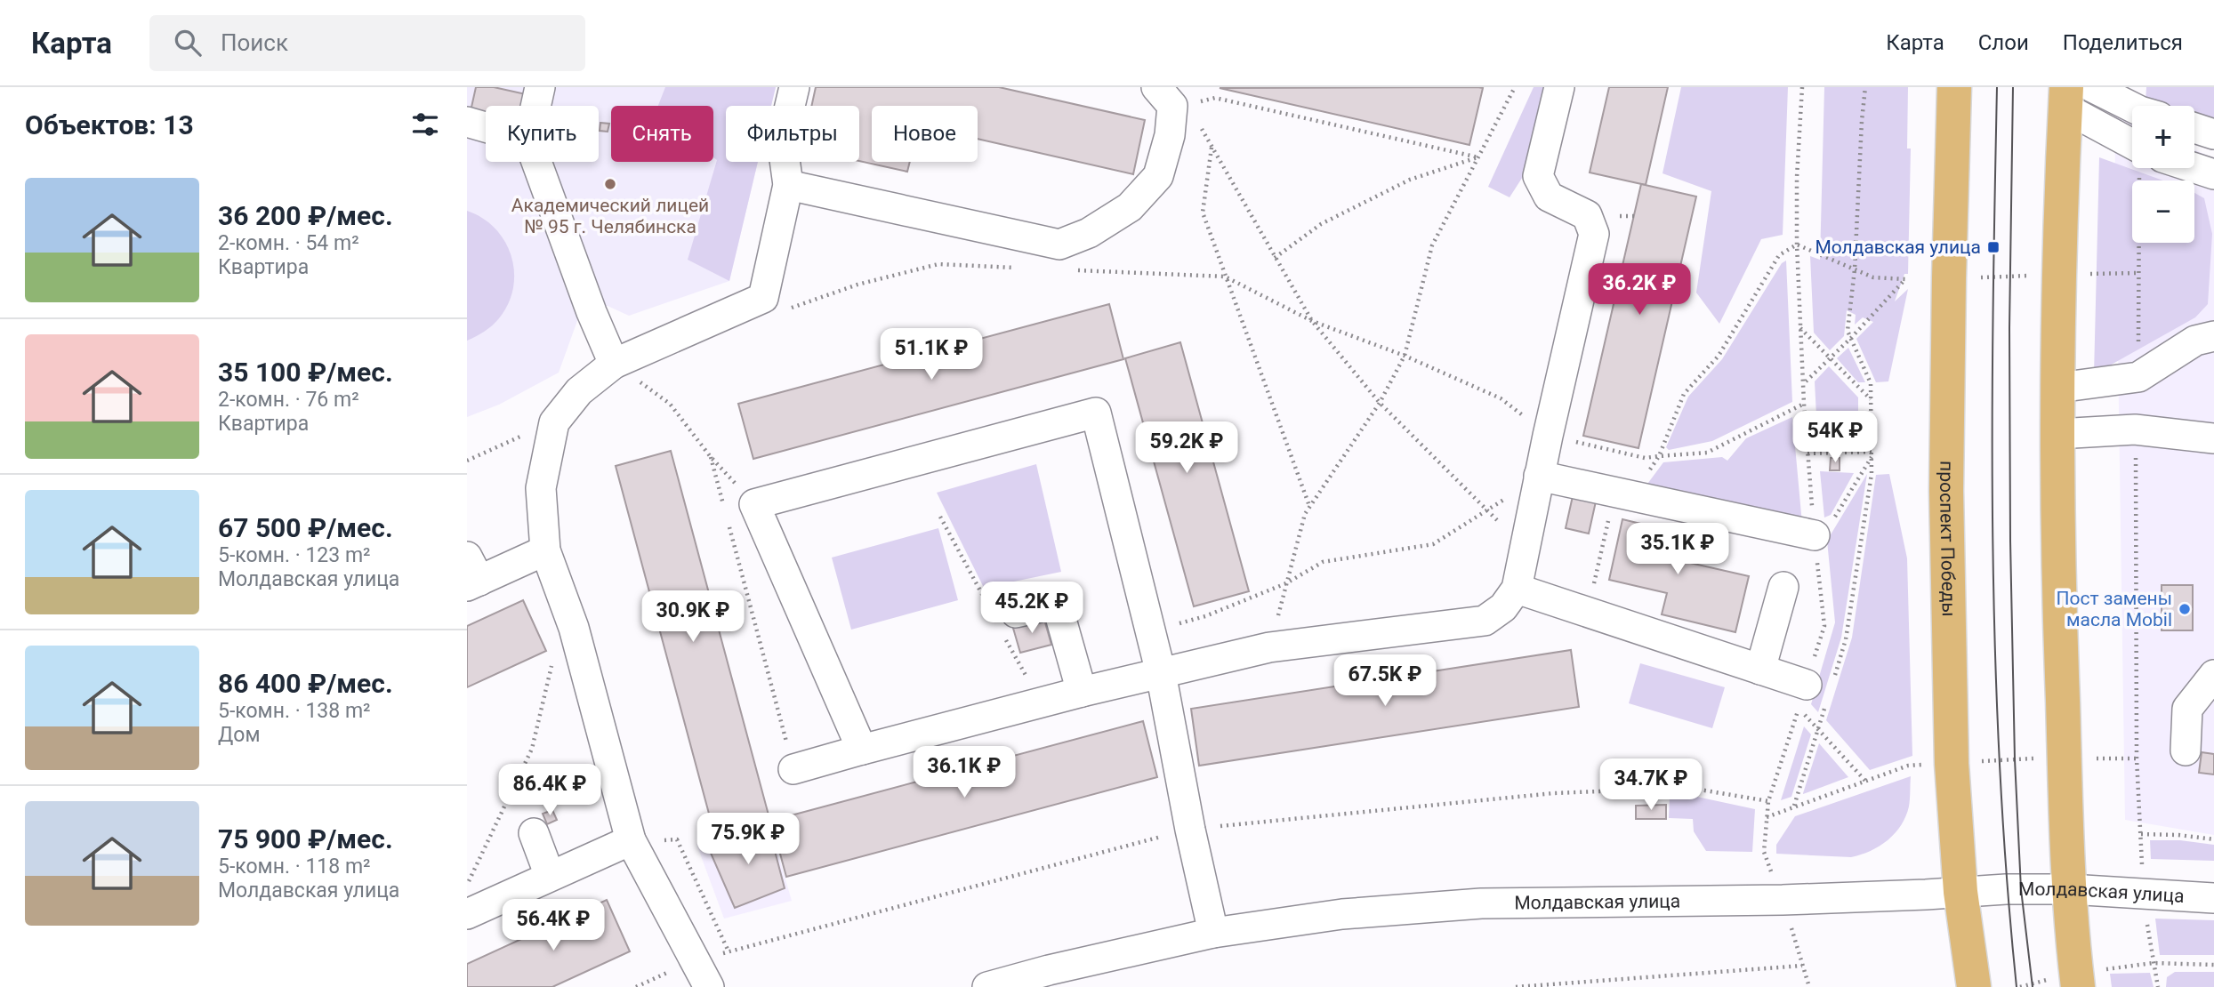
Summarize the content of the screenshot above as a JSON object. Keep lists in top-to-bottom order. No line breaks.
{"streets":{"main road":["проспект Победы"],"street":["Молдавская улица"]},"crossings":[["проспект Победы","Молдавская улица"]],"places":{"other":["Академический лицей № 95 г. Челябинска","Пост замены масла Mobil"],"transit":["Молдавская улица"]},"page":{"header":"Карта","search":"Поиск","nav":["Карта","Слои","Поделиться"],"heading":"Объектов: 13","map_buttons":["+","−"],"chip":["Купить","Снять","Фильтры","Новое"],"list":[{"name":"36 200 ₽/мес.","note":"2-комн. · 54 m² · Квартира"},{"name":"35 100 ₽/мес.","note":"2-комн. · 76 m² · Квартира"},{"name":"67 500 ₽/мес.","note":"5-комн. · 123 m² · Молдавская улица"},{"name":"86 400 ₽/мес.","note":"5-комн. · 138 m² · Дом"},{"name":"75 900 ₽/мес.","note":"5-комн. · 118 m² · Молдавская улица"}],"price":["36.2K ₽","51.1K ₽","54K ₽","59.2K ₽","35.1K ₽","45.2K ₽","30.9K ₽","67.5K ₽","36.1K ₽","34.7K ₽","86.4K ₽","75.9K ₽","56.4K ₽"]}}
